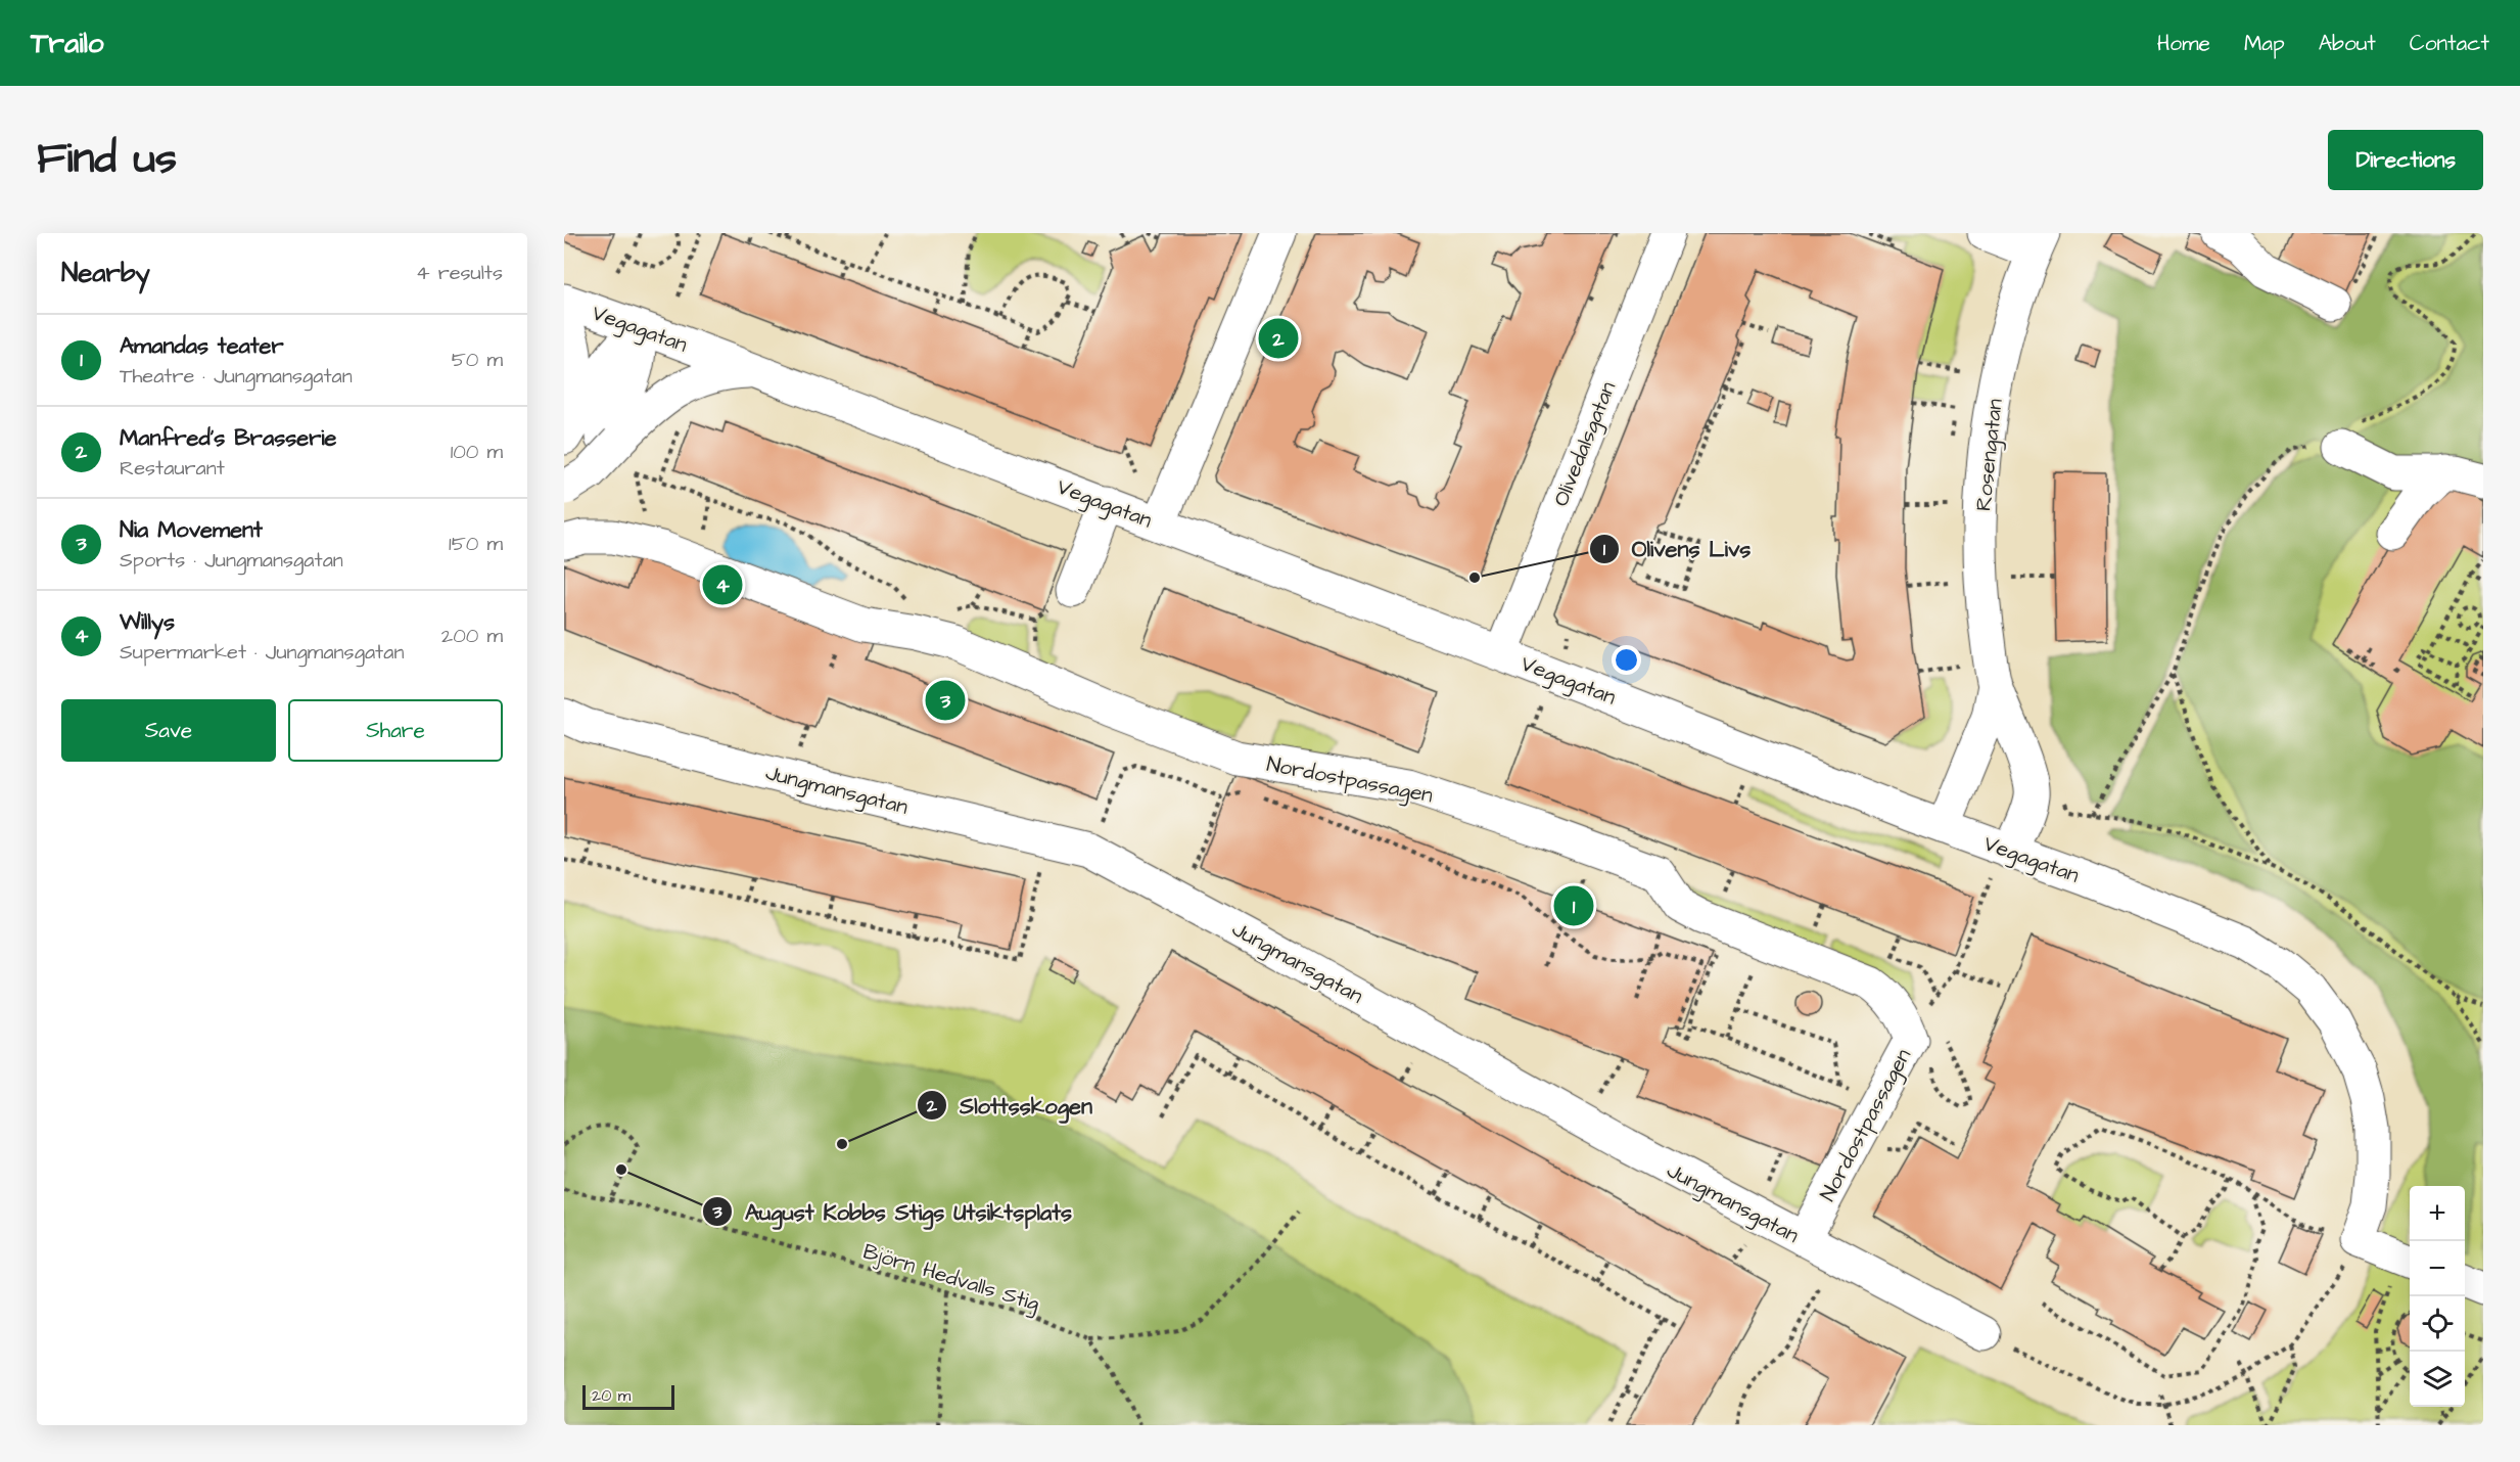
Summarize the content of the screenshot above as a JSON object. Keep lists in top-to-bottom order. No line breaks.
{"streets":{"street":["Vegagatan","Olivedalsgatan","Rosengatan","Nordostpassagen","Jungmansgatan"],"path":["Björn Hedvalls Stig"]},"crossings":[["Vegagatan","Olivedalsgatan"],["Vegagatan","Rosengatan"],["Nordostpassagen","Jungmansgatan"]],"places":["Olivens Livs","Slottsskogen","August Kobbs Stigs Utsiktsplats"],"scale_bar":"20 m","page":{"header":"Trailo","nav":["Home","Map","About","Contact"],"title":"Find us","buttons":["Directions",["Save","Share"]],"heading":["Nearby","4 results"],"list":[{"mark":"1","name":"Amandas teater","note":"Theatre · Jungmansgatan","value":"50 m"},{"mark":"2","name":"Manfred's Brasserie","note":"Restaurant","value":"100 m"},{"mark":"3","name":"Nia Movement","note":"Sports · Jungmansgatan","value":"150 m"},{"mark":"4","name":"Willys","note":"Supermarket · Jungmansgatan","value":"200 m"}],"pins":["2","4","3","1"],"map_buttons":["+","−"],"scale":"20 m"}}
